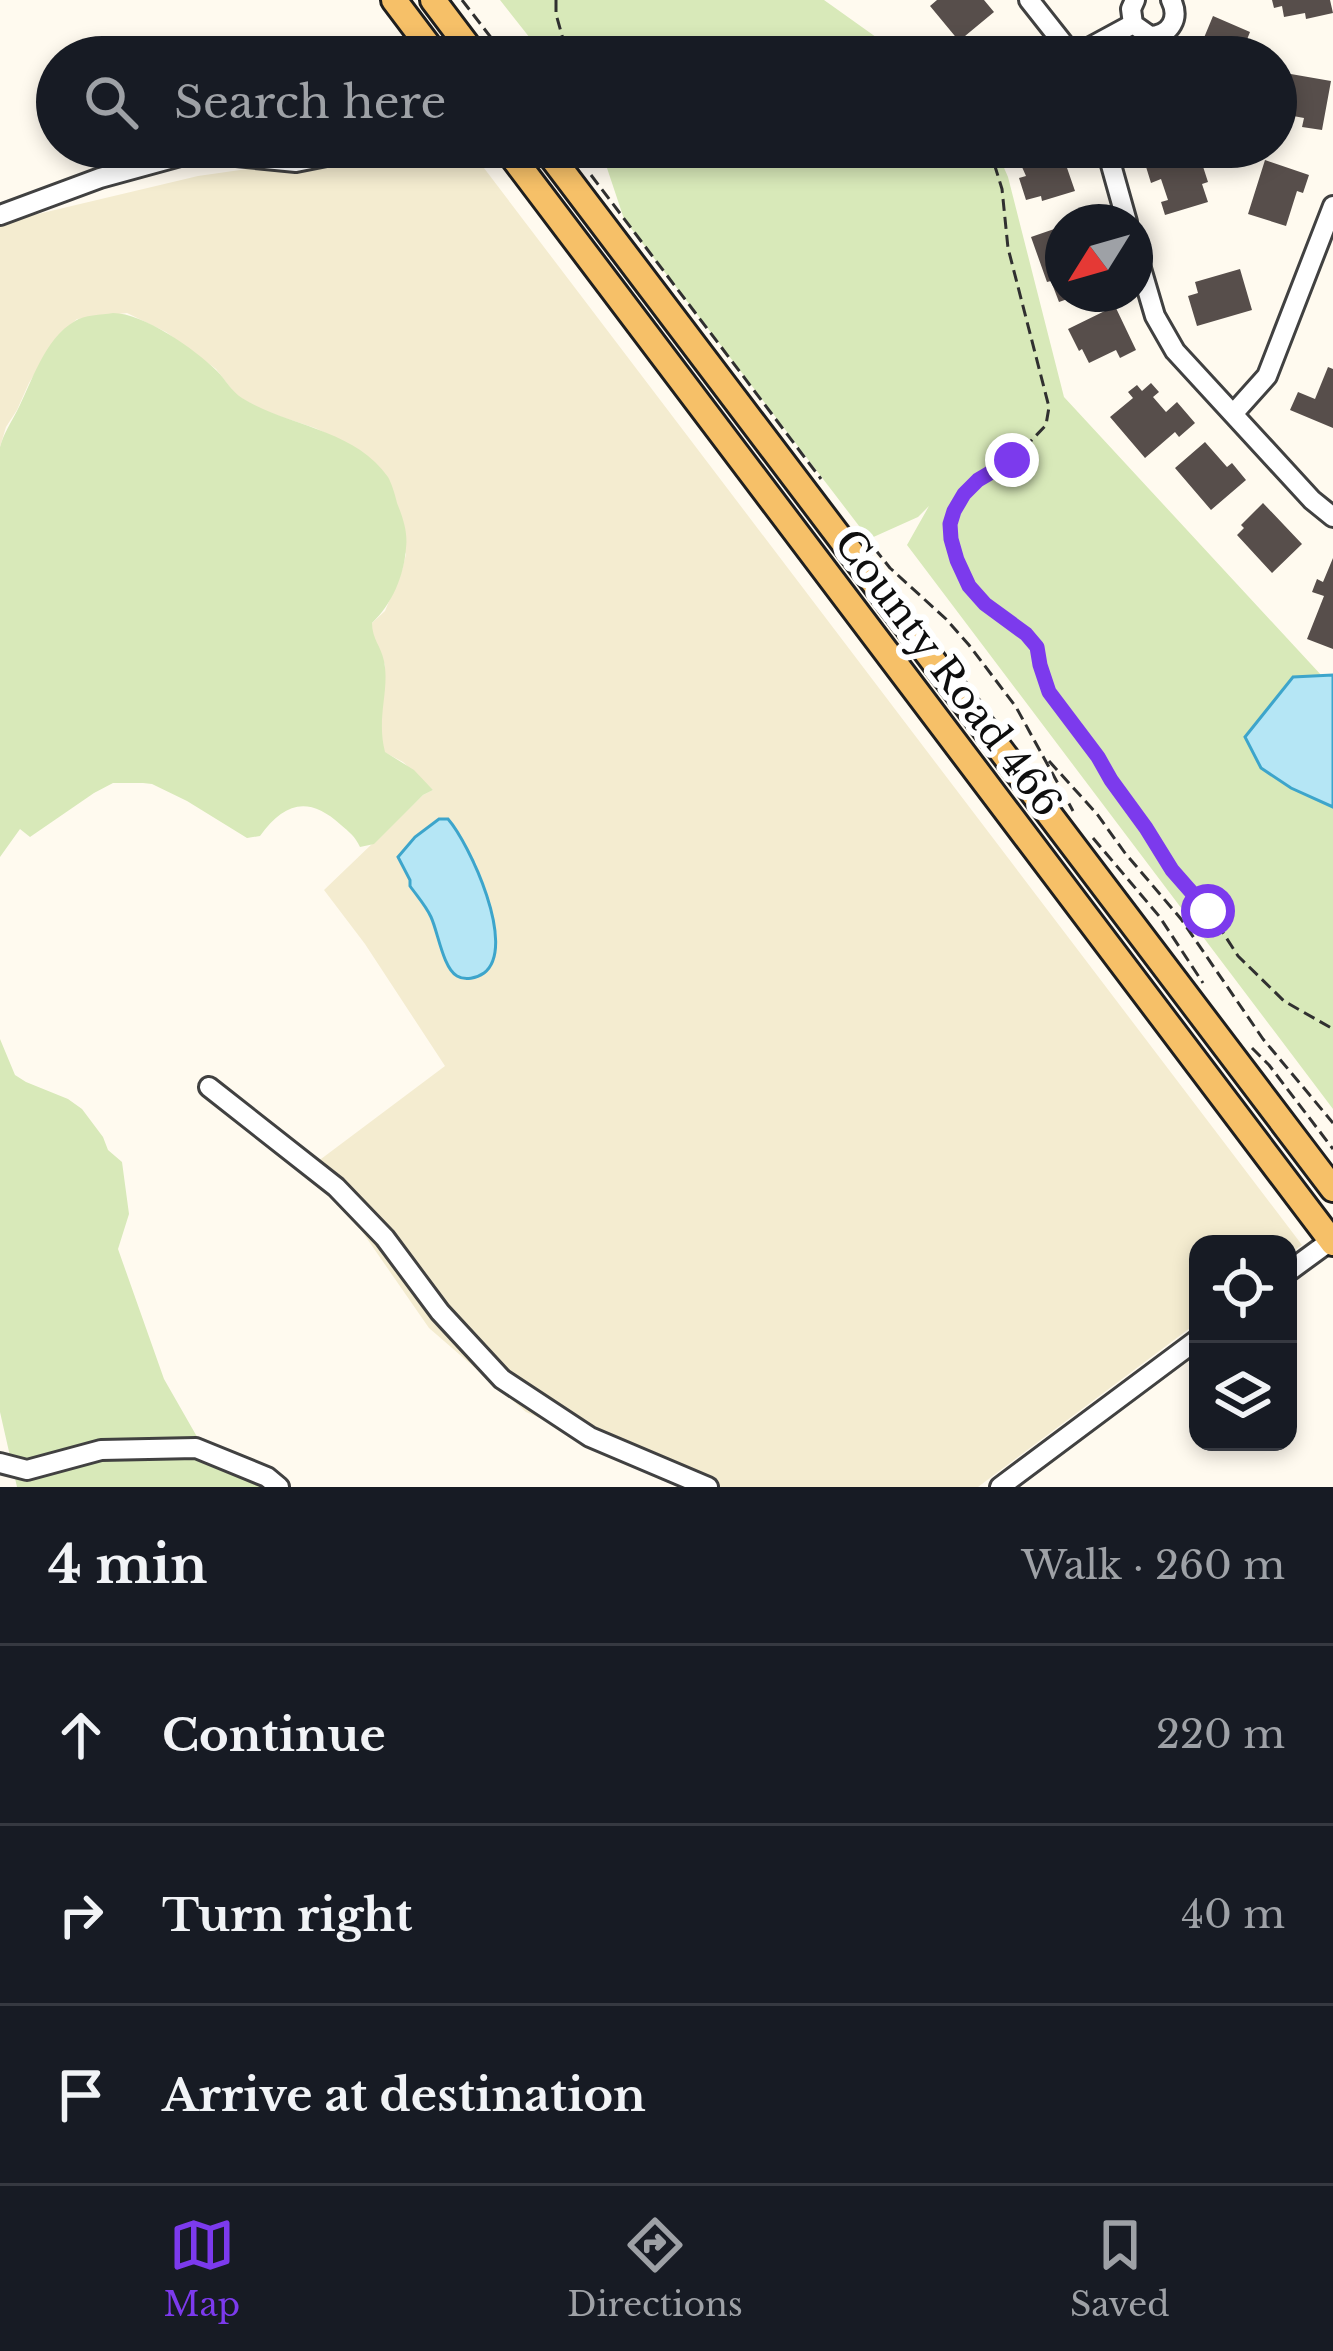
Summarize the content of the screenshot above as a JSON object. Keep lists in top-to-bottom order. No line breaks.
{"streets":{"main road":["County Road 466"]},"north":"bottom left","page":{"search":"Search here","heading":["4 min","Walk · 260 m"],"list":[["Continue","220 m"],["Turn right","40 m"],"Arrive at destination"],"nav":["Map","Directions","Saved"]}}
